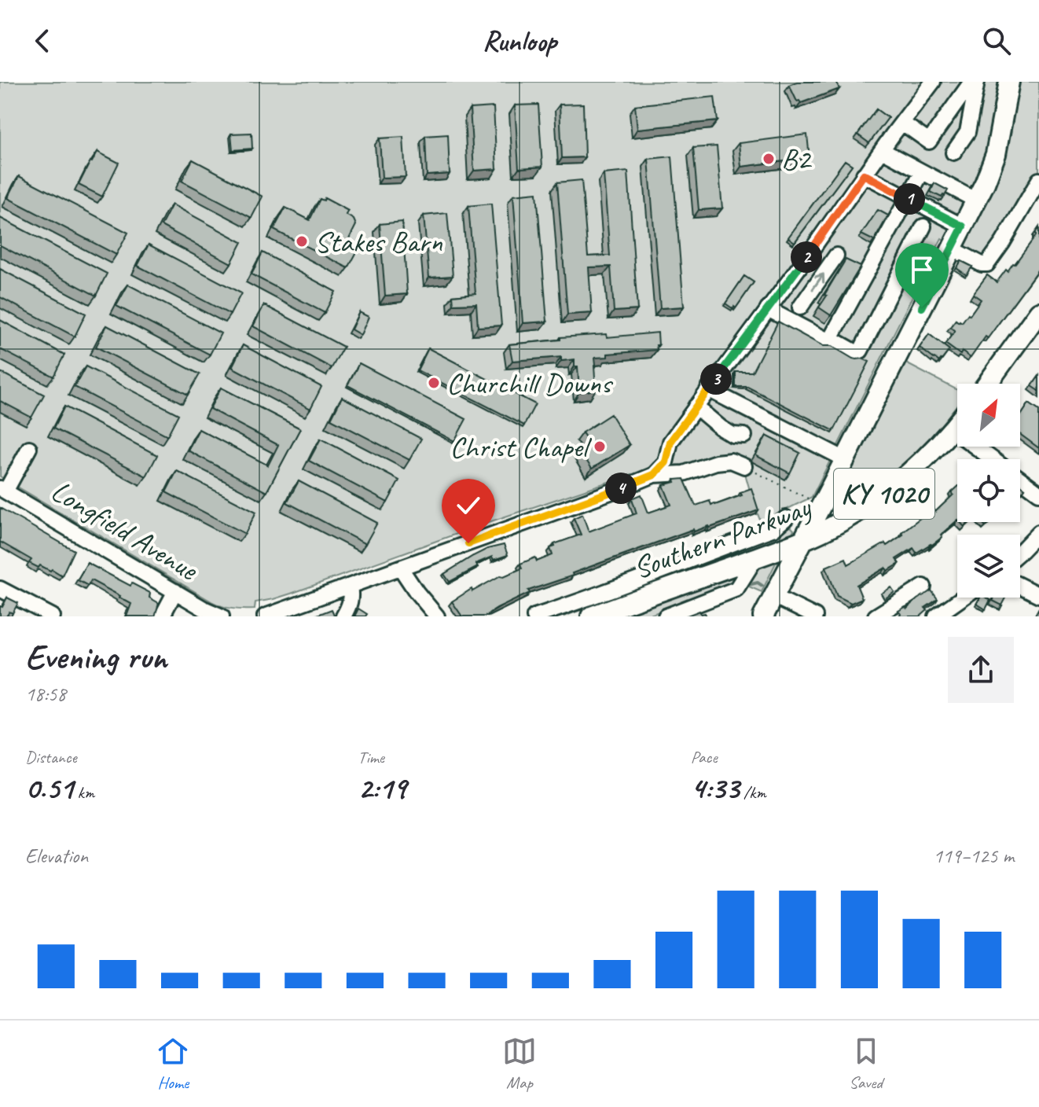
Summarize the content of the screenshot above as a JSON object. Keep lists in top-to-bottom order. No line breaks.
{"streets":{"main road":["KY 1020","Southern Parkway"],"street":["Longfield Avenue"]},"crossings":[["KY 1020","Southern Parkway"]],"places":["B2","Stakes Barn","Churchill Downs","Christ Chapel"],"north":"top right","page":{"header":"Runloop","pins":["1","2","3","4"],"heading":["Evening run","18:58"],"stats":[["Distance","0.51 km"],["Time","2:19"],["Pace","4:33 /km"]],"chart":["Elevation","119–125 m"],"tabs":["Home","Map","Saved"]}}
